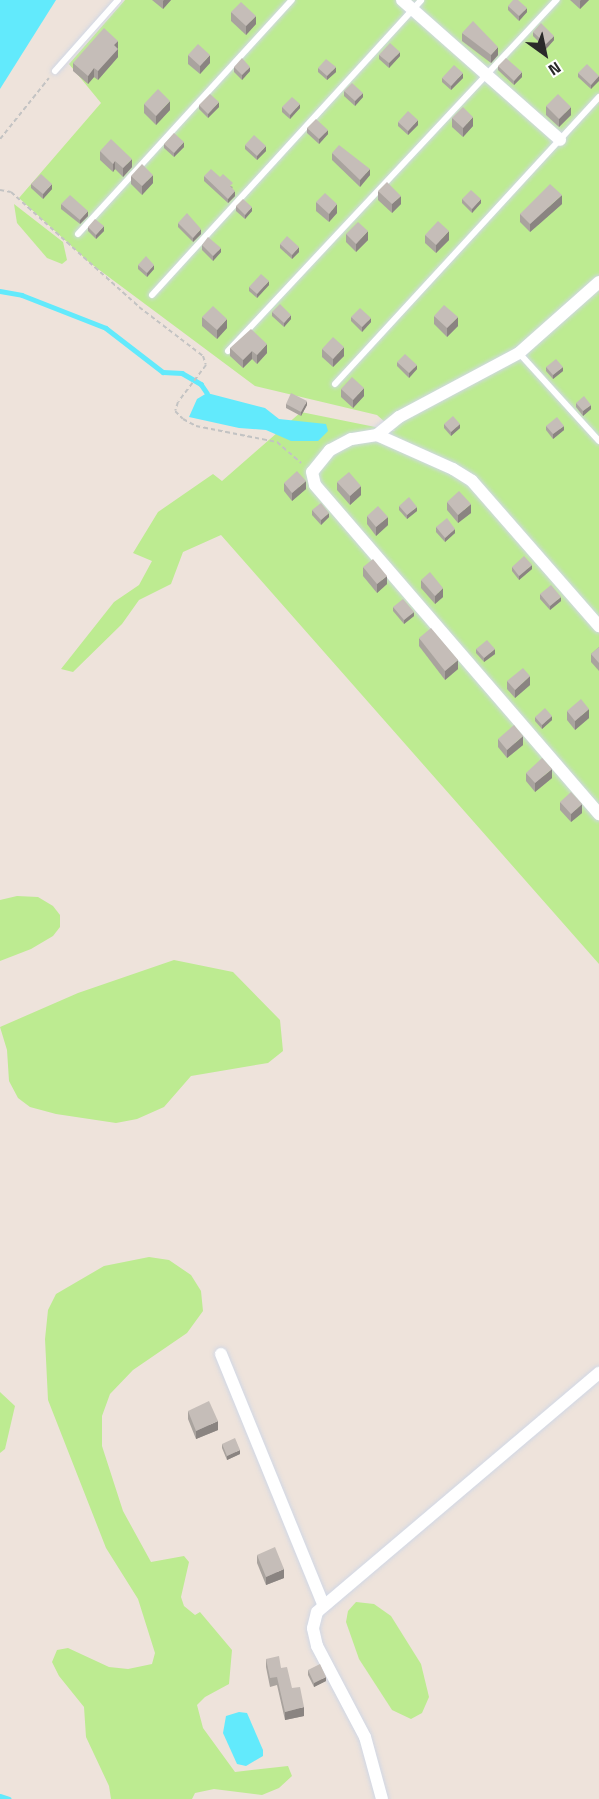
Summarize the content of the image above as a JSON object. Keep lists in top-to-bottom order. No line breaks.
{"north":"bottom right"}
